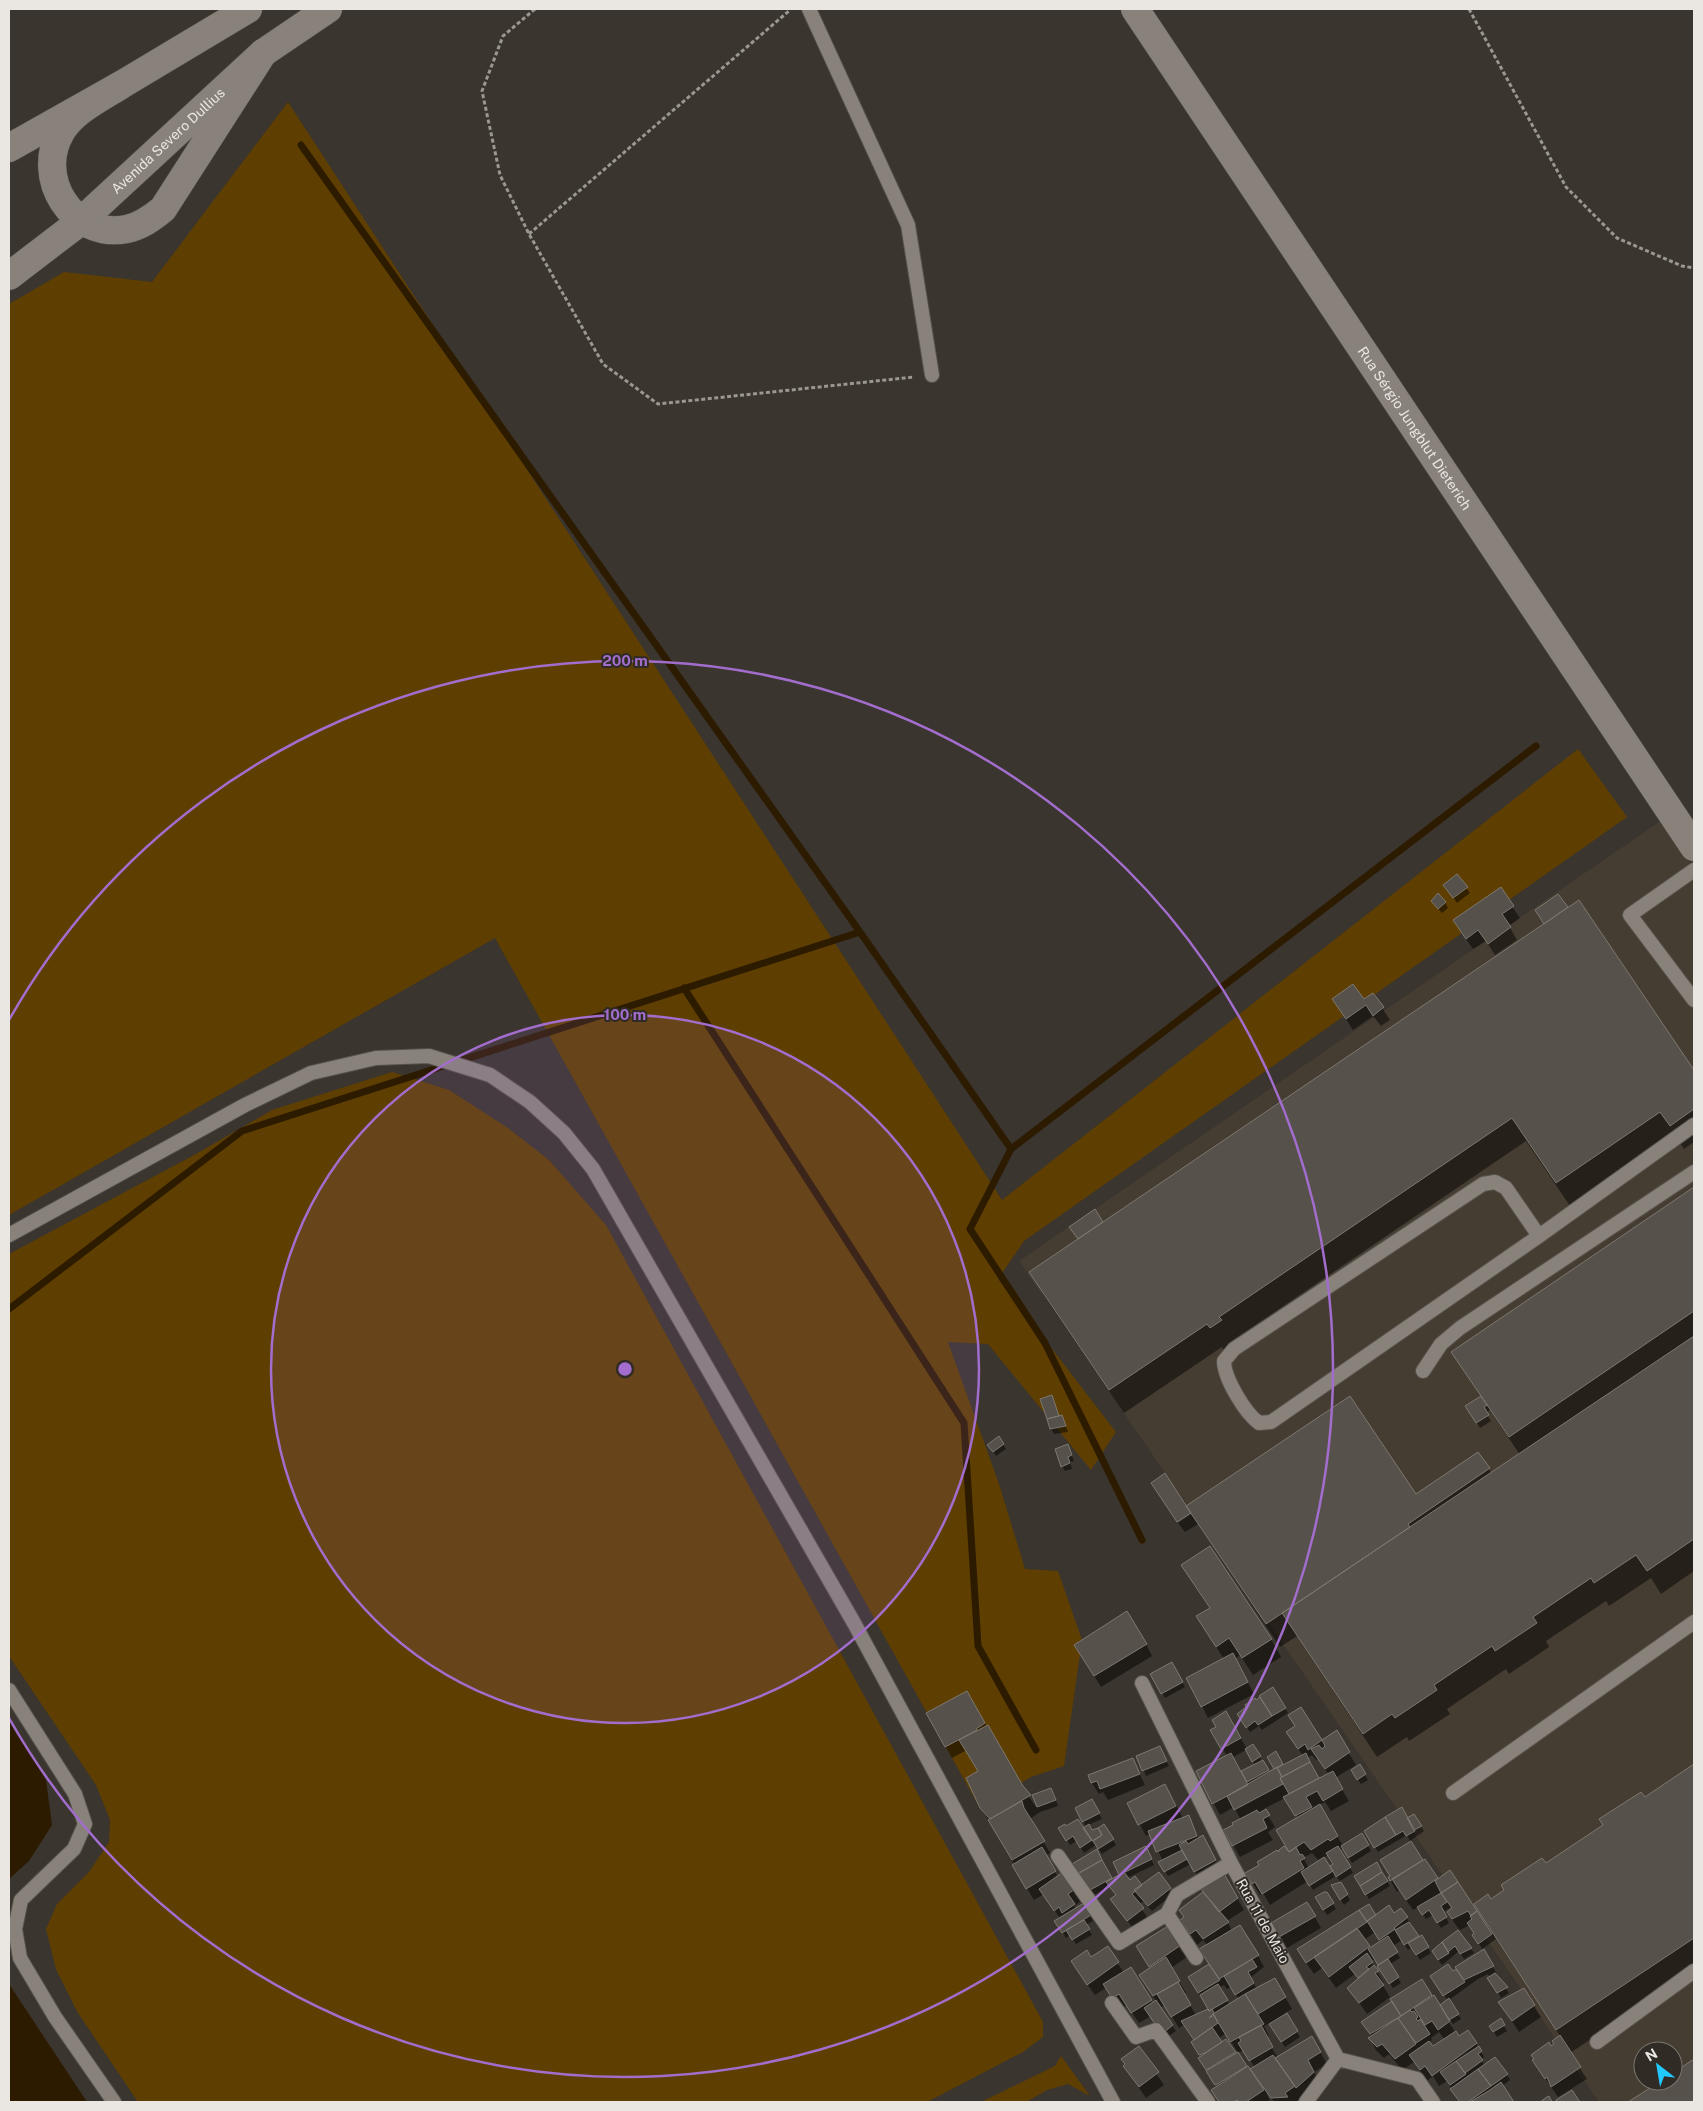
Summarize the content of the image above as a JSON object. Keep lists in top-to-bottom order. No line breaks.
{"streets":{"main road":["Avenida Severo Dullius","Rua Sérgio Jungblut Dieterich"],"lane":["Rua 11 de Maio"]},"north":"top left","rings":["200 m","100 m"]}
